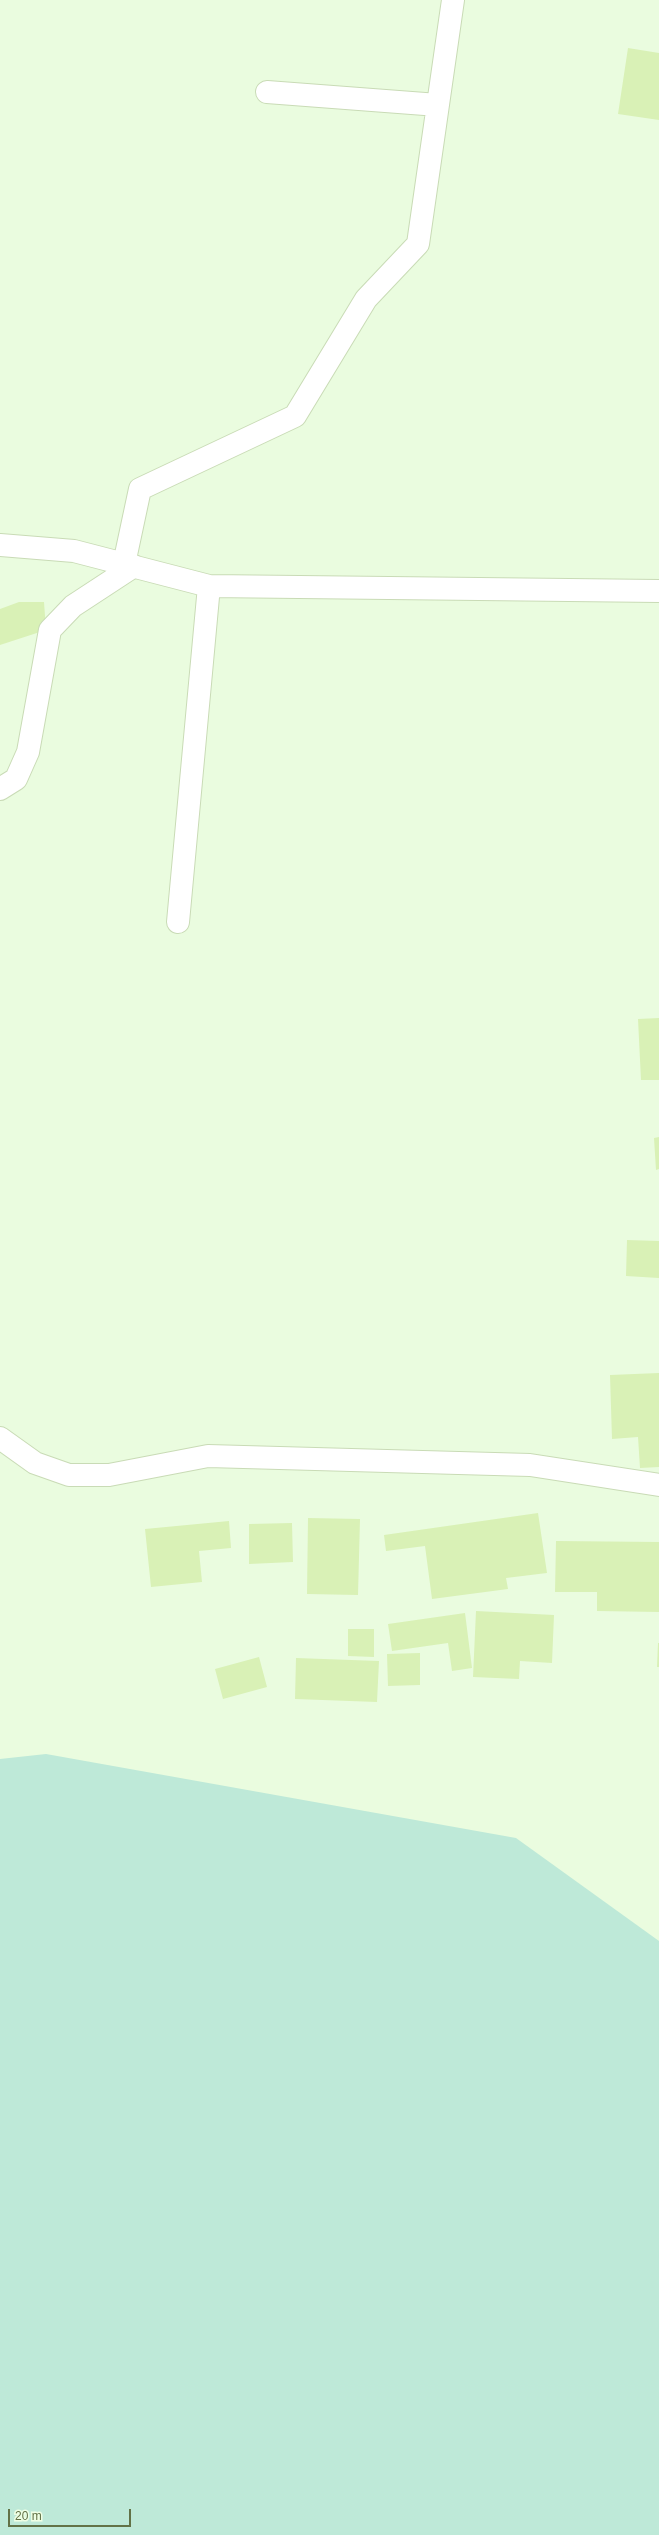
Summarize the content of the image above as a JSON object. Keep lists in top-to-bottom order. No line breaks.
{"scale_bar":"20 m"}
